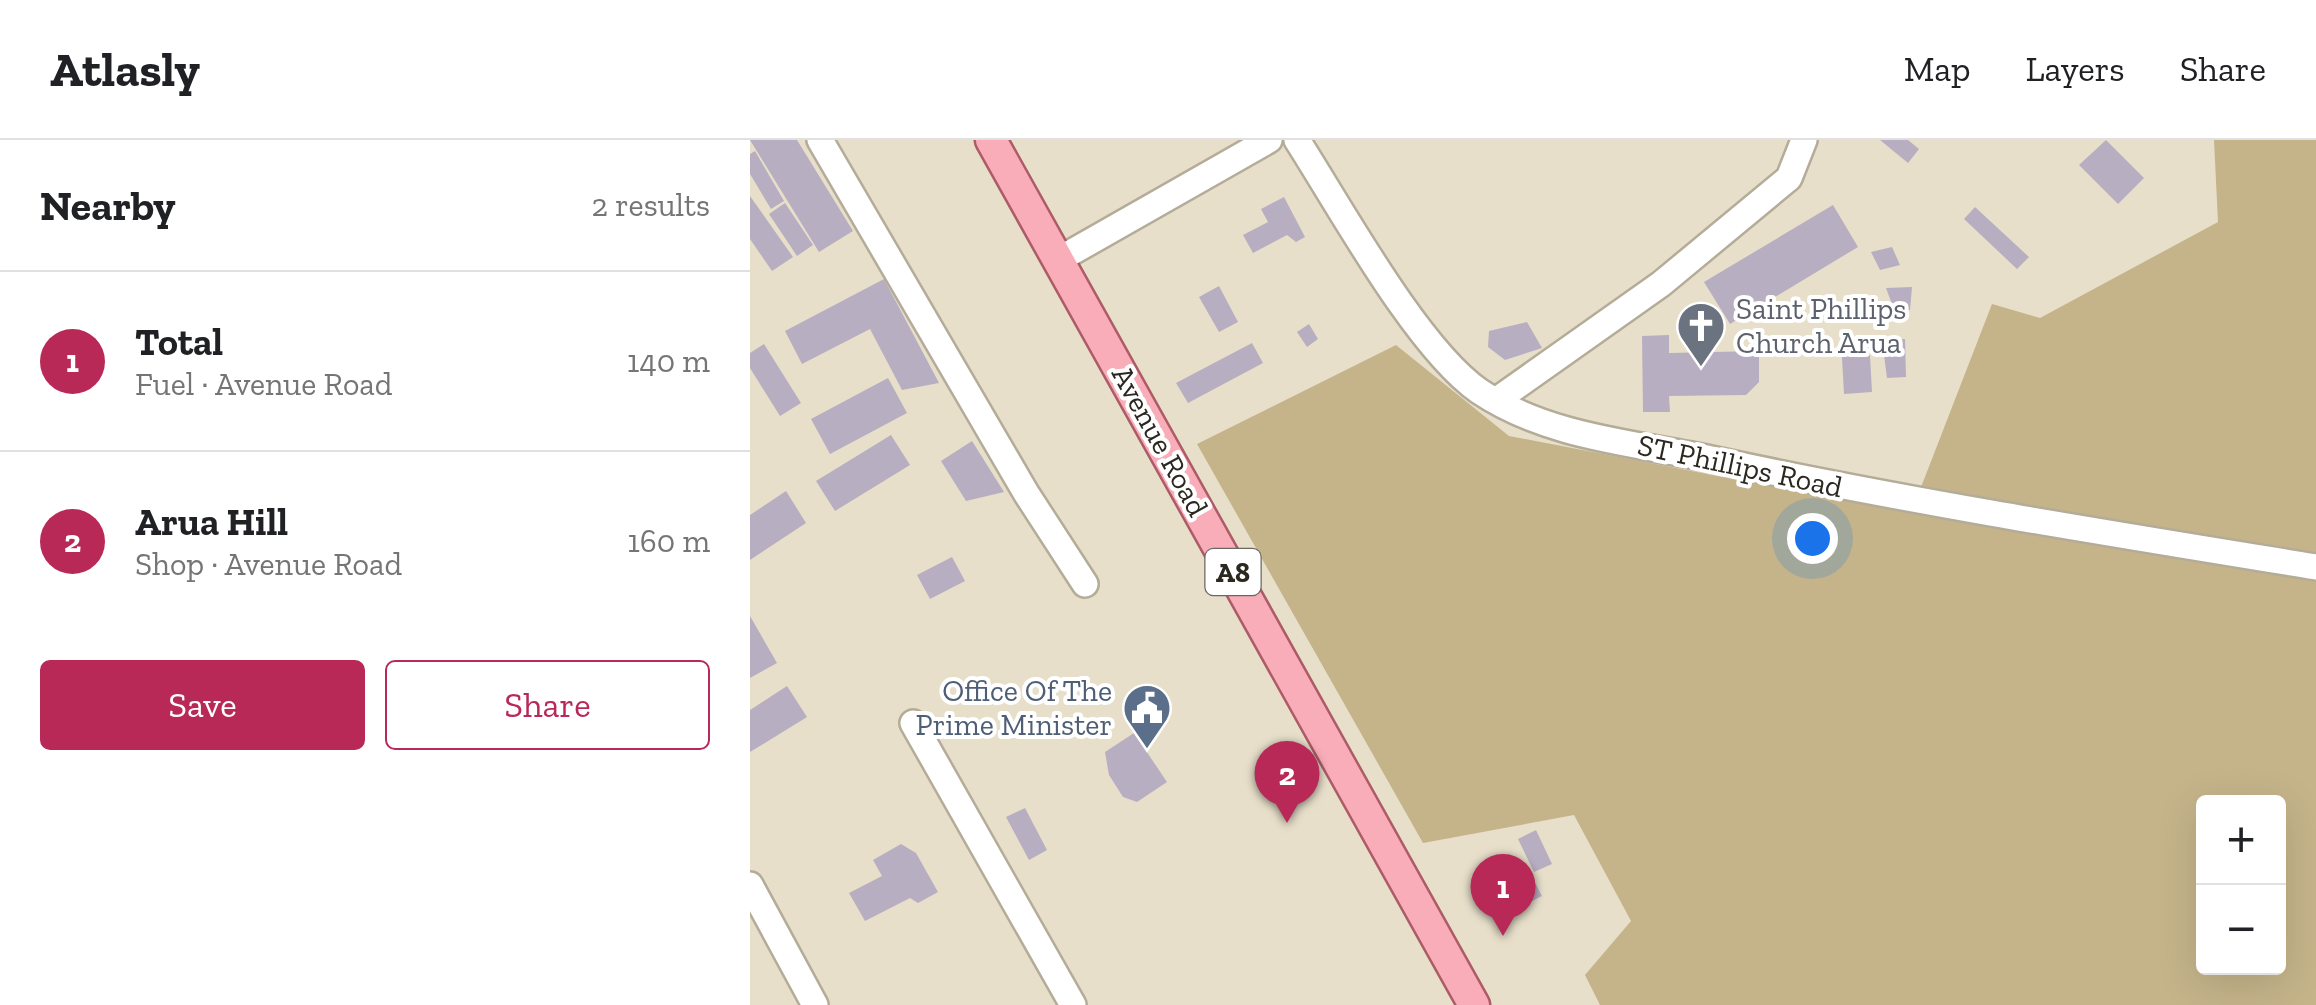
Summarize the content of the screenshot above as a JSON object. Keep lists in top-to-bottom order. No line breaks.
{"streets":{"main road":["Avenue Road","A8"],"street":["ST Phillips Road"]},"places":{"church":["Saint Phillips Church Arua"],"public building":["Office Of The Prime Minister"]},"page":{"header":"Atlasly","nav":["Map","Layers","Share"],"heading":["Nearby","2 results"],"list":[{"mark":"1","name":"Total","note":"Fuel · Avenue Road","value":"140 m"},{"mark":"2","name":"Arua Hill","note":"Shop · Avenue Road","value":"160 m"}],"buttons":["Save","Share"],"pins":["2","1"],"map_buttons":["+","−"]}}
